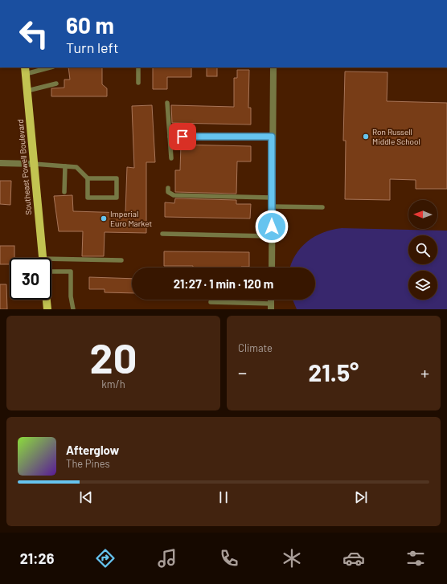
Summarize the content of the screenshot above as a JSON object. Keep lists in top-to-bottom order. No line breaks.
{"streets":{"main road":["Southeast Powell Boulevard"]},"places":["Ron Russell Middle School","Imperial Euro Market"],"north":"left","page":{"turn":["60 m","Turn left"],"limit":"30","trip":"21:27 · 1 min · 120 m","tile":[["20","km/h"],"Climate"],"heat":["−","21.5°","+"],"song":["Afterglow","The Pines"],"tabs":"21:26"}}
